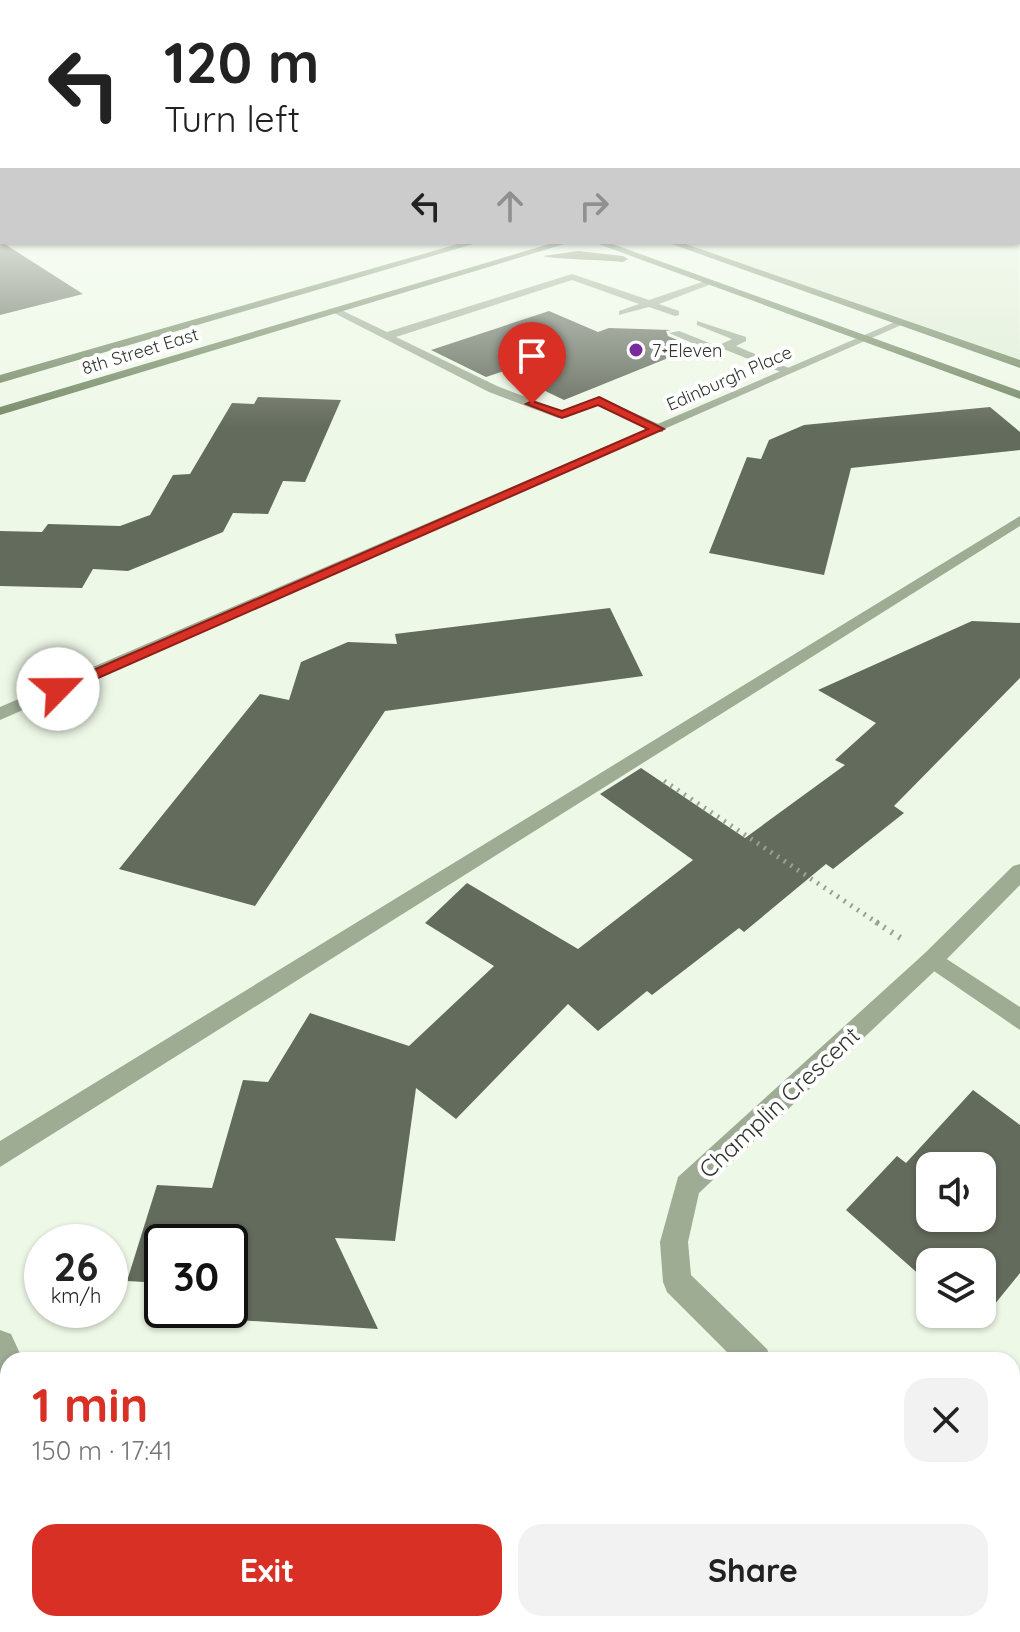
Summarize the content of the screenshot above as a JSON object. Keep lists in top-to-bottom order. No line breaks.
{"streets":{"main road":["8th Street East"],"street":["Edinburgh Place","Champlin Crescent"]},"places":["7-Eleven"],"page":{"turn":["120 m","Turn left"],"speed":"26 km/h","limit":"30","heading":["1 min","150 m · 17:41"],"buttons":["Exit","Share"]}}
